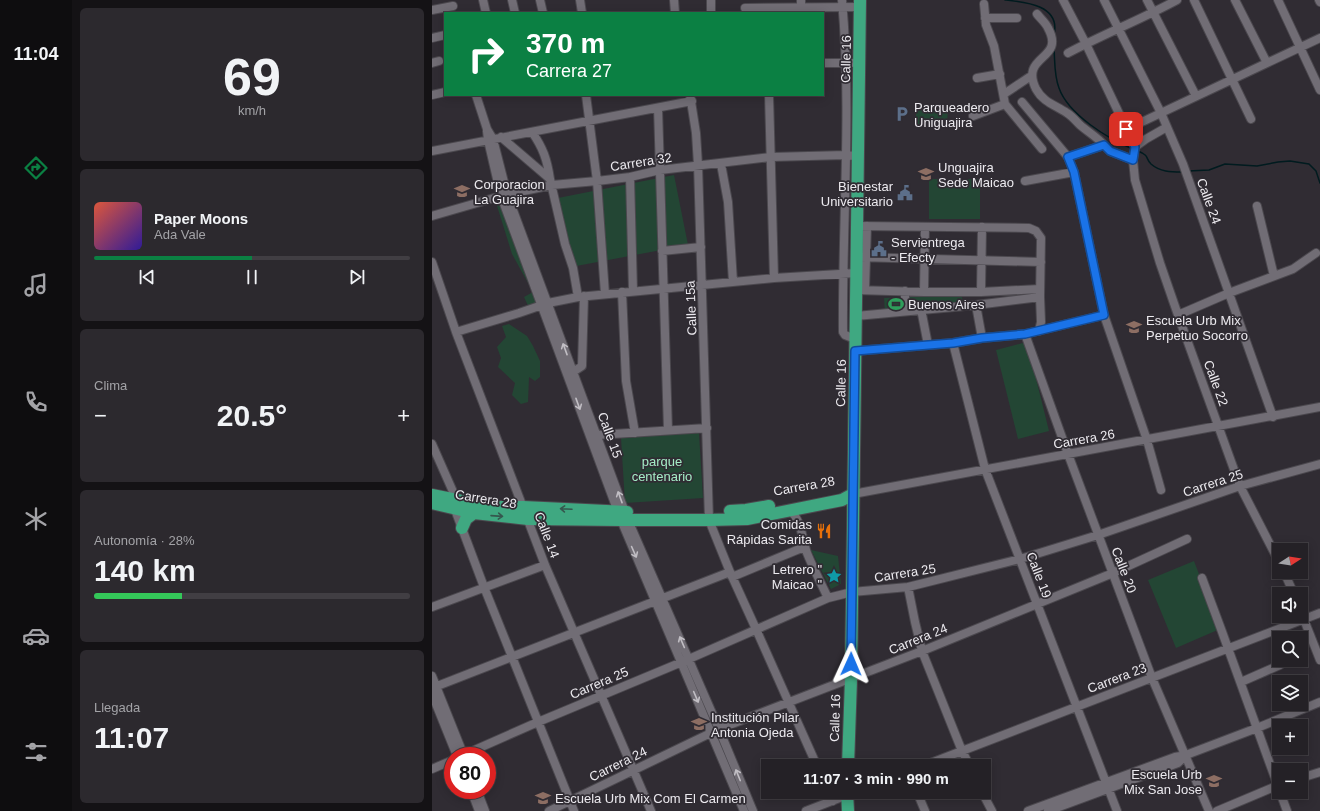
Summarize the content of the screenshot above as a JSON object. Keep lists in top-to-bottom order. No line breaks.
{"streets":{"highway":["Calle 16","Carrera 28"],"street":["Carrera 32","Calle 24","Calle 15a","Calle 22","Calle 15","Carrera 26","Carrera 25","Calle 14","Calle 20","Calle 19","Carrera 24","Carrera 23"]},"crossings":[["Calle 16","Carrera 32"],["Calle 16","Carrera 26"],["Calle 16","Carrera 25"],["Calle 16","Carrera 28"],["Calle 16","Carrera 24"],["Carrera 32","Calle 15a"],["Carrera 32","Calle 15"],["Calle 24","Carrera 26"],["Calle 15a","Carrera 28"],["Calle 22","Carrera 26"],["Calle 22","Carrera 25"],["Calle 15","Carrera 25"],["Calle 15","Carrera 28"],["Calle 15","Carrera 24"],["Carrera 26","Carrera 28"],["Carrera 26","Calle 20"],["Carrera 26","Calle 19"],["Carrera 25","Calle 14"],["Carrera 25","Calle 20"],["Carrera 25","Calle 19"],["Carrera 28","Calle 14"],["Calle 14","Carrera 24"],["Calle 20","Carrera 24"],["Calle 20","Carrera 23"],["Calle 19","Carrera 24"],["Calle 19","Carrera 23"]],"parks":["parque centenario"],"places":{"parking":["Parqueadero Uniguajira"],"school or university":["Unguajira Sede Maicao","Corporacion La Guajira","Escuela Urb Mix Perpetuo Socorro","Institución Pilar Antonia Ojeda","Escuela Urb Mix San Jose","Escuela Urb Mix Com El Carmen"],"public building":["Bienestar Universitario","Servientrega - Efecty"],"sports":["Buenos Aires"],"restaurant":["Comidas Rápidas Sarita"],"place":["Letrero \" Maicao \""]},"north":"right","page":{"tabs":"11:04","tile":[["69","km/h"],"Clima",["Autonomía · 28%","140 km"],["Llegada","11:07"]],"turn":["370 m","Carrera 27"],"song":["Paper Moons","Ada Vale"],"heat":["−","20.5°","+"],"map_buttons":["+","−"],"limit":"80","trip":"11:07 · 3 min · 990 m"}}
